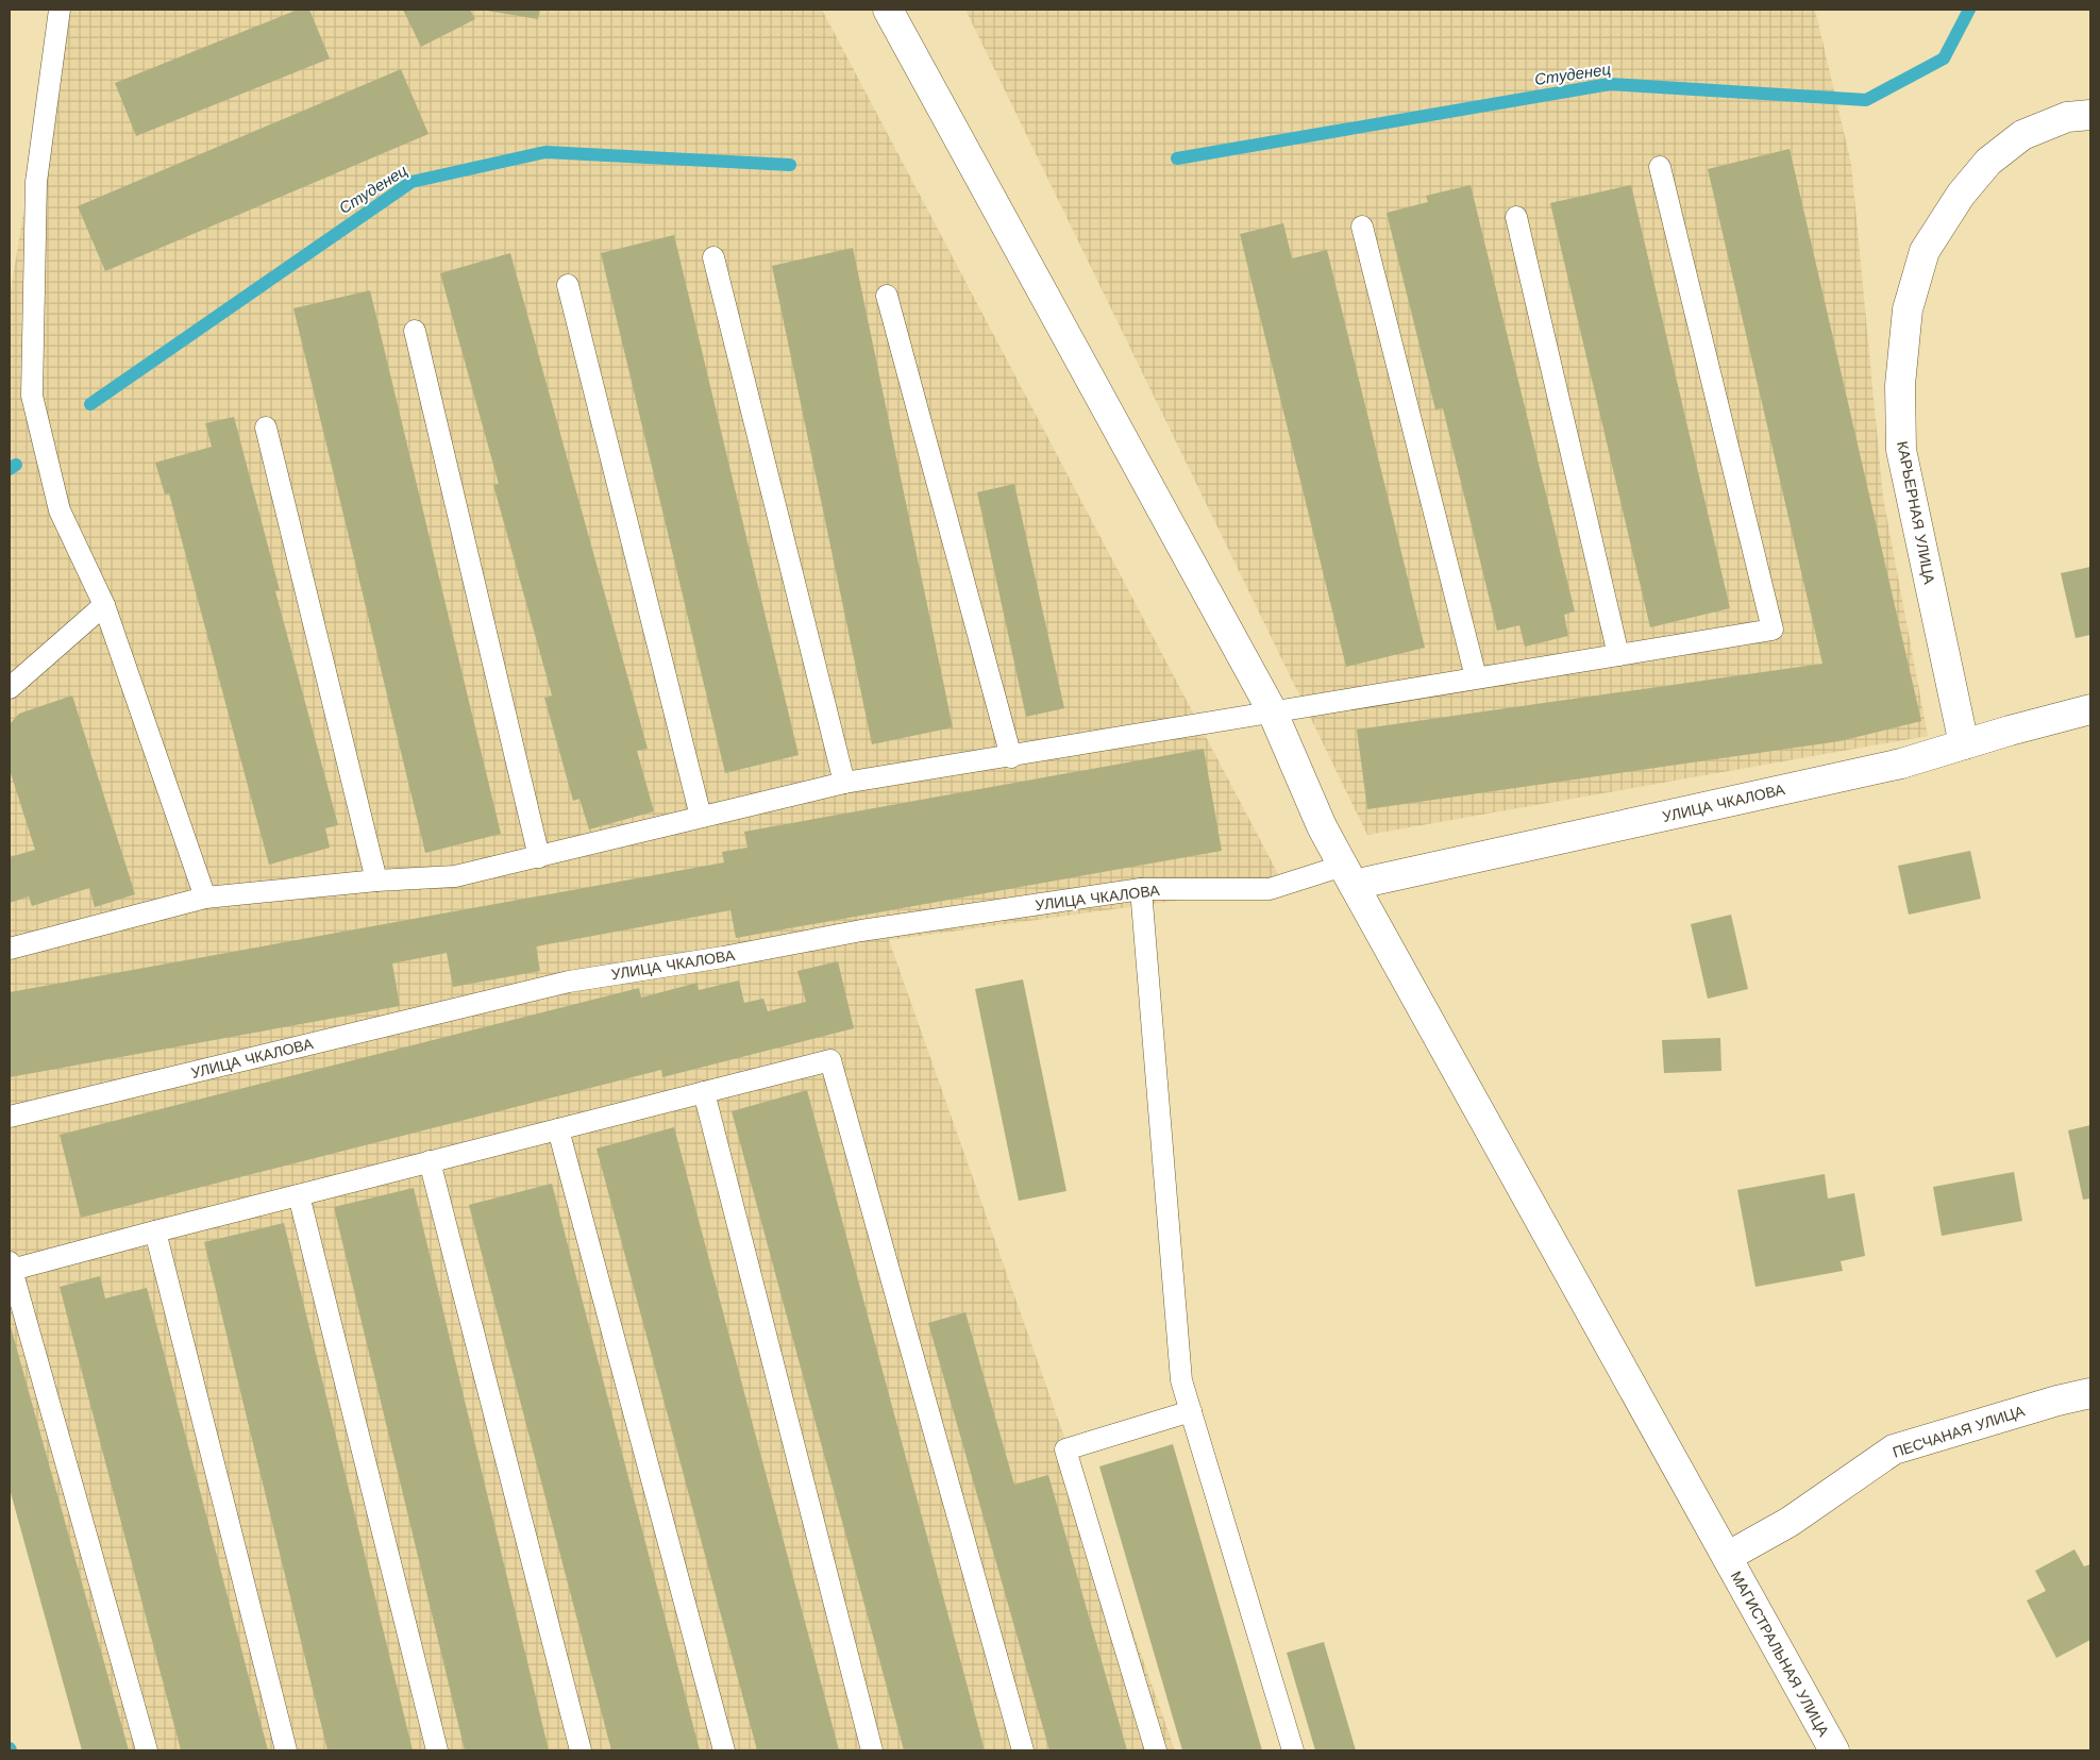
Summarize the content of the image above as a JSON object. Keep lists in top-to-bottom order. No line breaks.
{"streets":{"main road":["КАРЬЕРНАЯ УЛИЦА","УЛИЦА ЧКАЛОВА","ПЕСЧАНАЯ УЛИЦА","МАГИСТРАЛЬНАЯ УЛИЦА"]},"crossings":[["КАРЬЕРНАЯ УЛИЦА","УЛИЦА ЧКАЛОВА"],["УЛИЦА ЧКАЛОВА","МАГИСТРАЛЬНАЯ УЛИЦА"],["ПЕСЧАНАЯ УЛИЦА","МАГИСТРАЛЬНАЯ УЛИЦА"]],"water":["Студенец"]}
